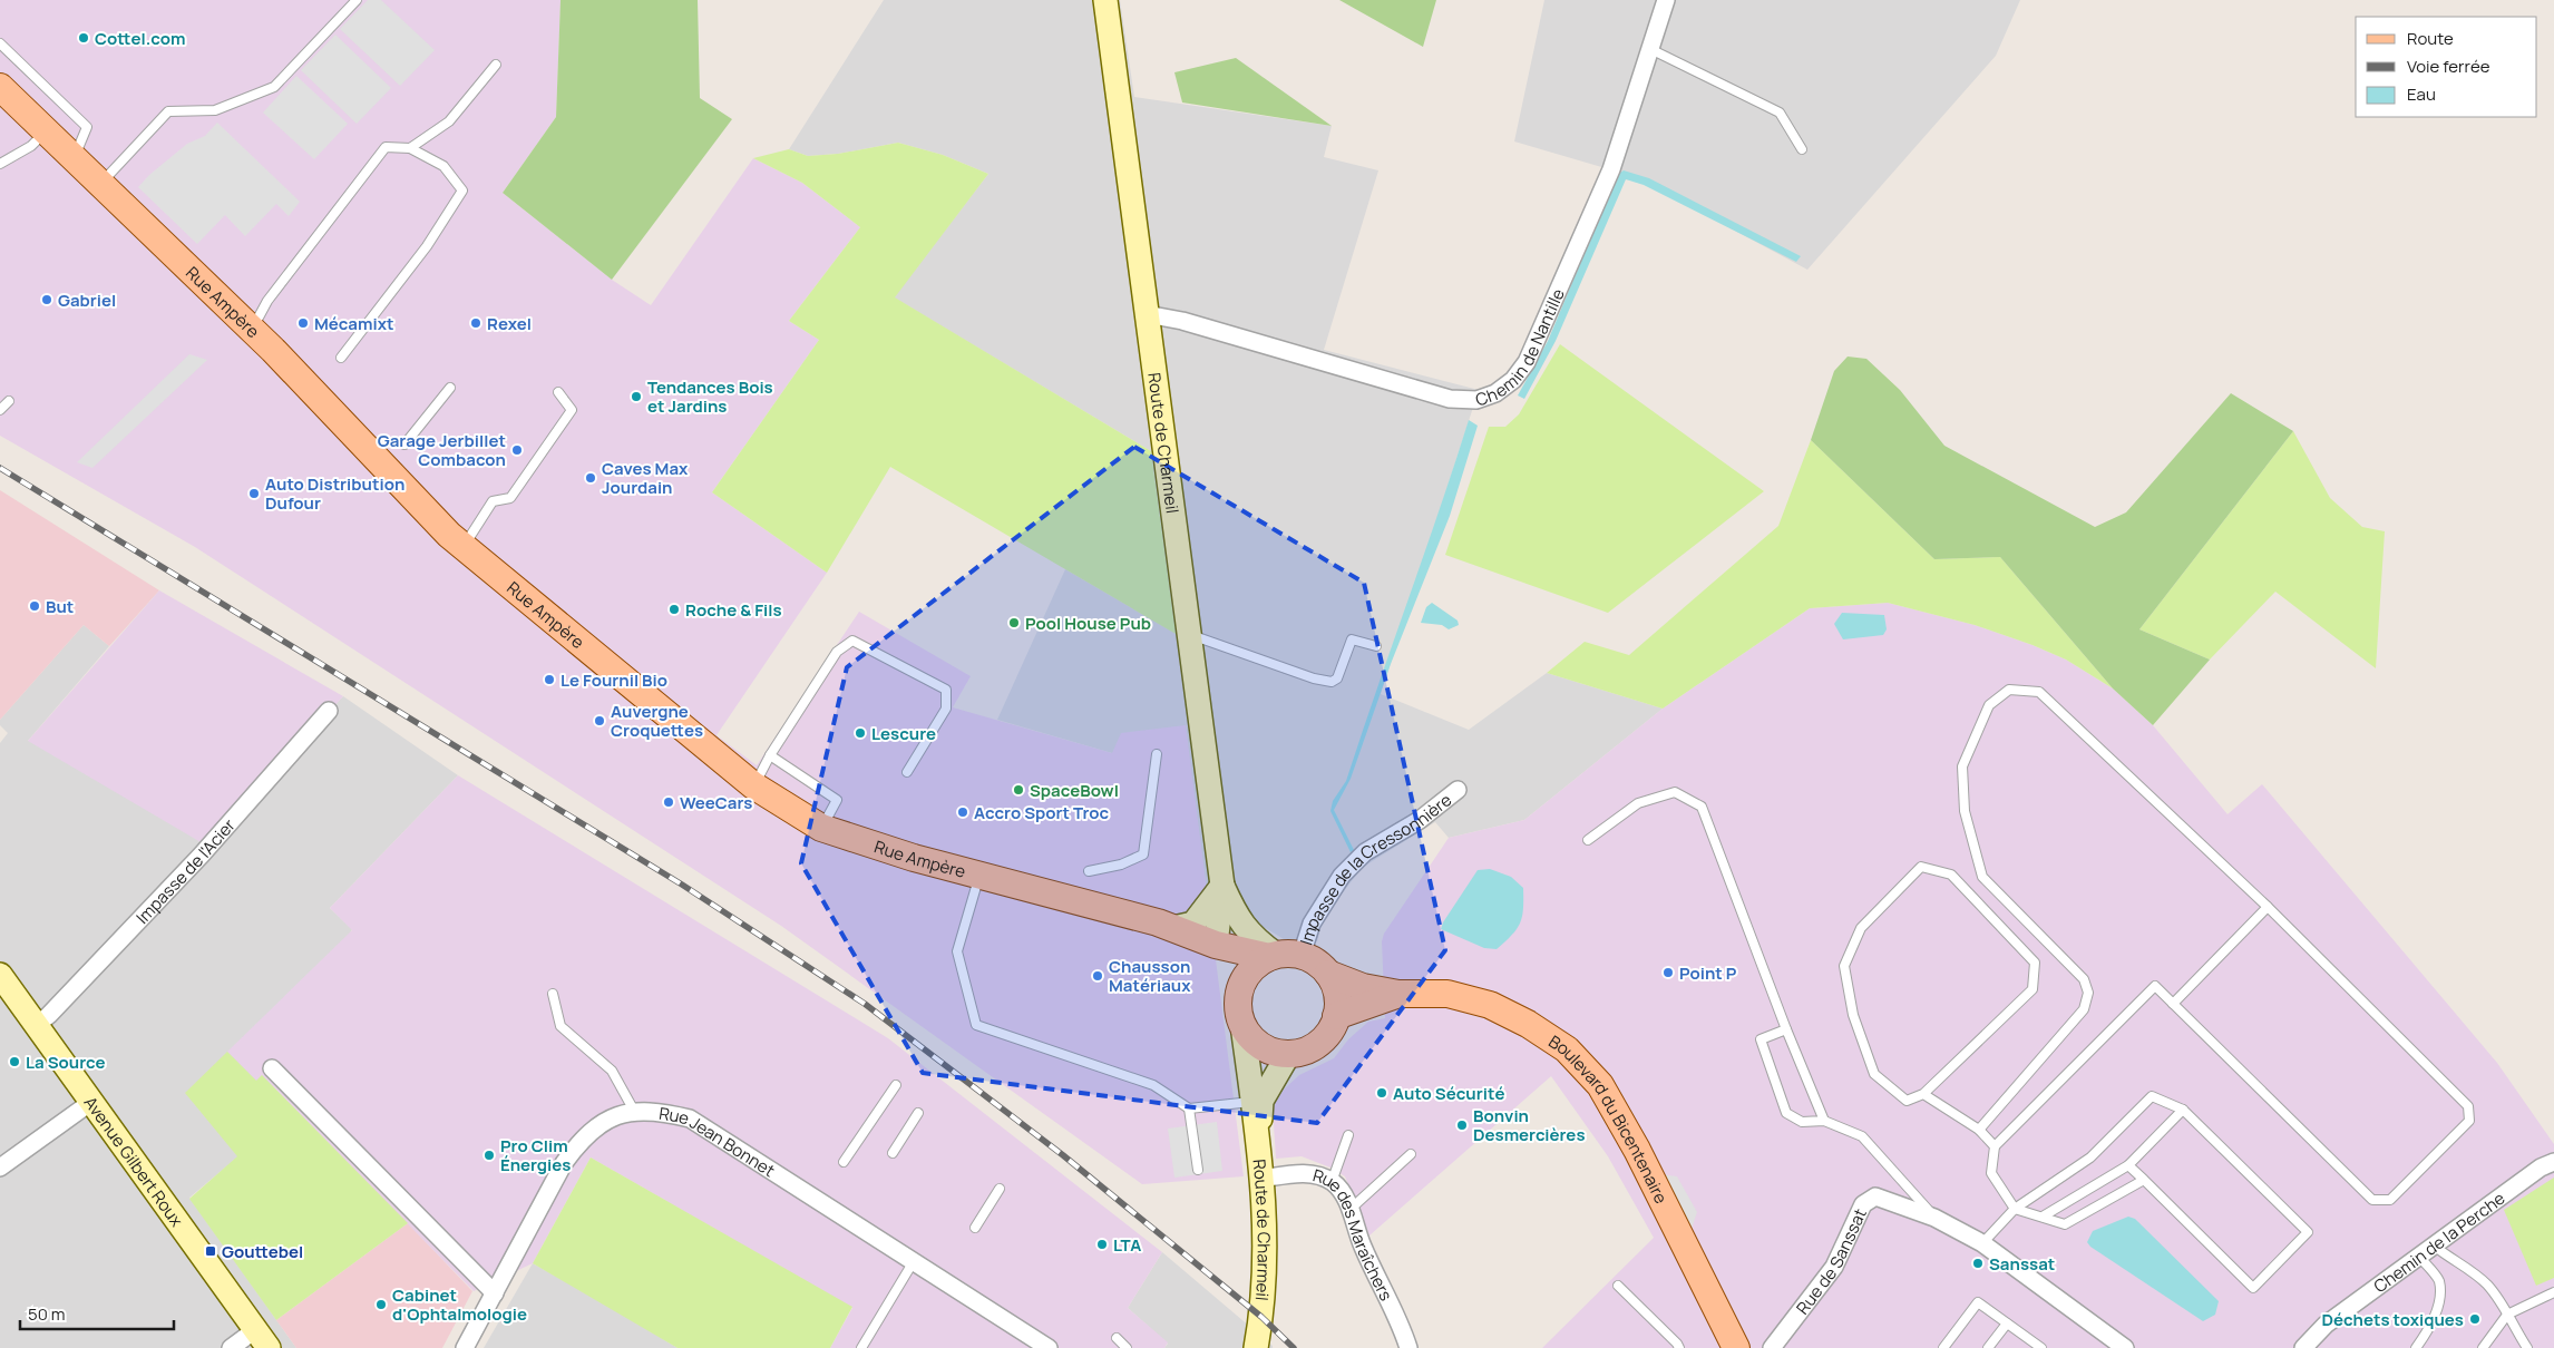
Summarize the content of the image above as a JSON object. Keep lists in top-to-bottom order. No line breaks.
{"streets":{"main road":["Rue Ampère","Route de Charmeil","Boulevard du Bicentenaire","Avenue Gilbert Roux"],"street":["Chemin de Nantille","Impasse de l'Acier","Impasse de la Cressonnière","Rue Jean Bonnet","Rue des Maraîchers","Chemin de la Perche","Rue de Sanssat"]},"crossings":[["Rue Ampère","Route de Charmeil"],["Rue Ampère","Impasse de la Cressonnière"],["Rue Ampère","Boulevard du Bicentenaire"],["Chemin de Nantille","Route de Charmeil"],["Route de Charmeil","Impasse de la Cressonnière"],["Route de Charmeil","Boulevard du Bicentenaire"],["Route de Charmeil","Rue des Maraîchers"],["Impasse de l'Acier","Avenue Gilbert Roux"],["Impasse de la Cressonnière","Boulevard du Bicentenaire"]],"places":{"other":["Cottel.com","Gabriel","Mécamixt","Rexel","Tendances Bois et Jardins","Garage Jerbillet Combacon","Caves Max Jourdain","Auto Distribution Dufour","But","Roche & Fils","Pool House Pub","Le Fournil Bio","Auvergne Croquettes","Lescure","SpaceBowl","WeeCars","Accro Sport Troc","Point P","Chausson Matériaux","La Source","Auto Sécurité","Bonvin Desmercières","Pro Clim Énergies","LTA","Sanssat","Cabinet d'Ophtalmologie","Déchets toxiques"],"transit":["Gouttebel"]},"legend":["Route","Voie ferrée","Eau"],"scale_bar":"50 m"}
